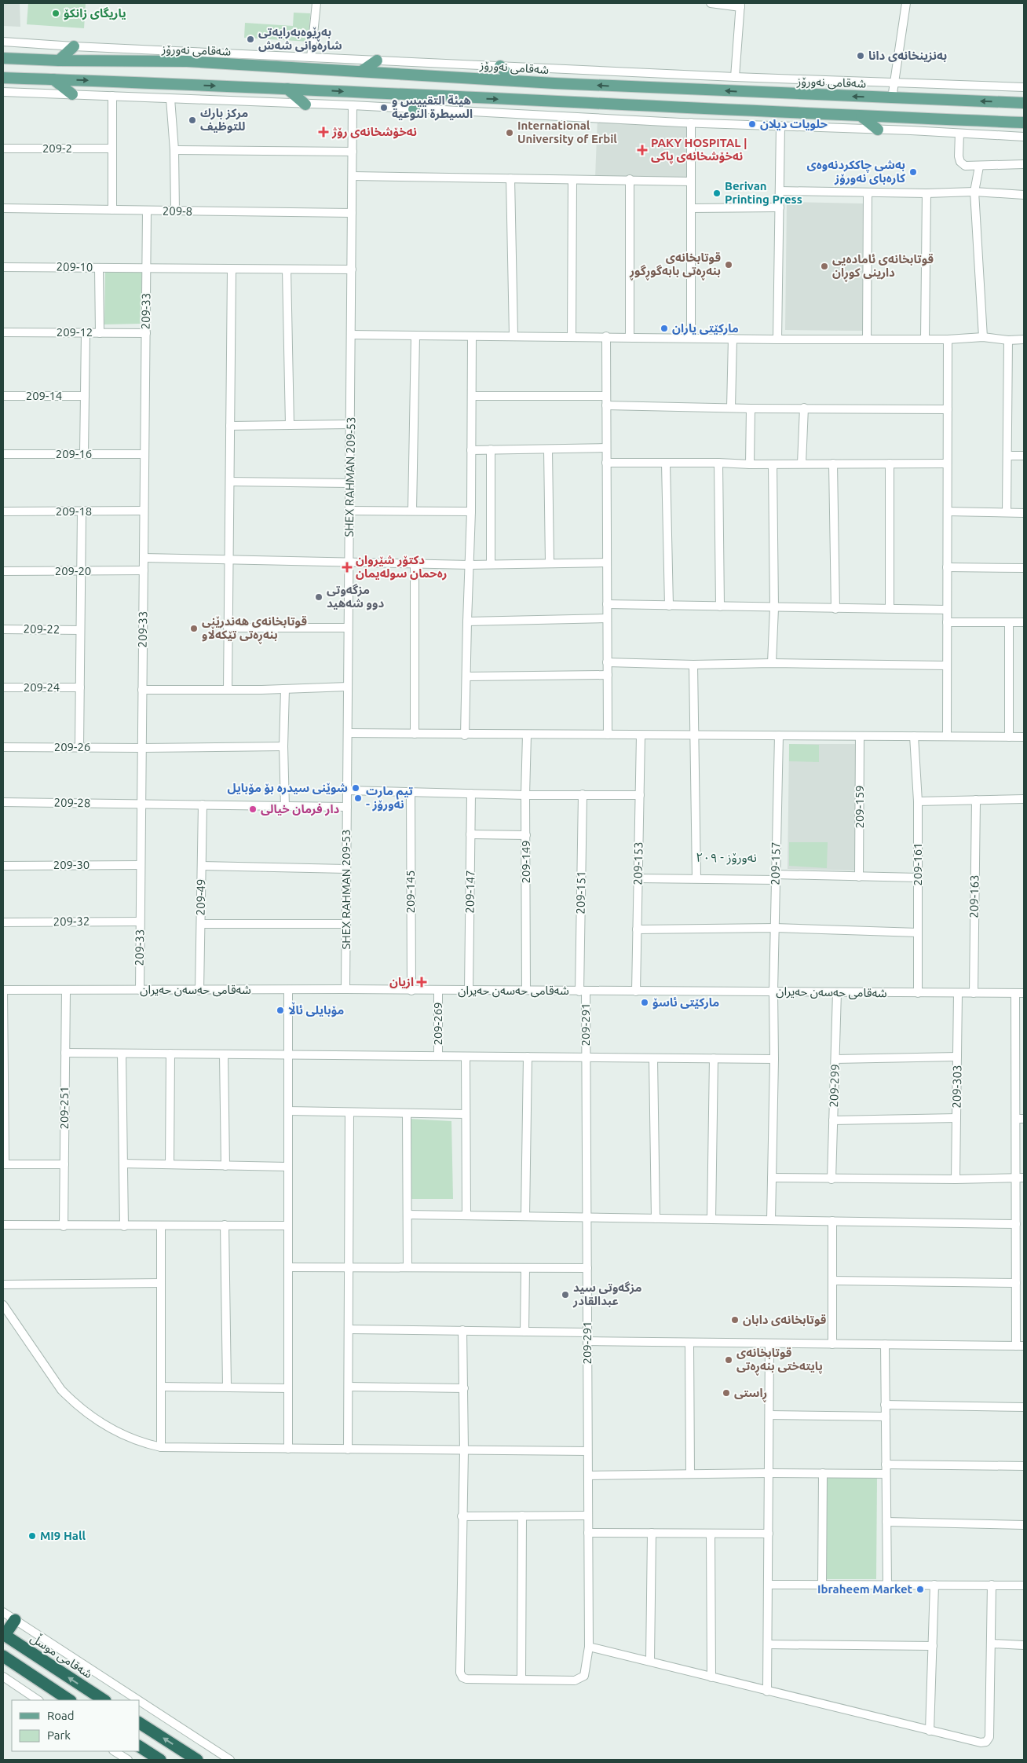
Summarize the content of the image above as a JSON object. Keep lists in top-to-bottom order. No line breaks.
{"streets":{"highway":["شەقامی موسڵ"],"main road":["شەقامی نەورۆز"],"street":["209-2","209-8","209-10","209-33","209-12","209-14","209-16","SHEX RAHMAN 209-53","209-18","209-20","209-22","209-24","209-26","209-28","209-159","209-149","209-153","209-157","209-161","209-30","209-145","209-147","209-151","209-163","209-49","209-32","شەقامی حەسەن حەیران","209-269","209-291","209-299","209-303","209-251"]},"crossings":[["209-8","209-33"],["209-8","SHEX RAHMAN 209-53"],["209-10","209-33"],["209-10","SHEX RAHMAN 209-53"],["209-33","209-12"],["209-33","209-16"],["209-33","209-18"],["209-33","209-20"],["209-33","209-26"],["209-33","209-28"],["209-33","209-30"],["209-33","209-32"],["209-33","شەقامی حەسەن حەیران"],["SHEX RAHMAN 209-53","209-28"],["SHEX RAHMAN 209-53","شەقامی حەسەن حەیران"],["209-28","209-49"],["209-149","شەقامی حەسەن حەیران"],["209-153","شەقامی حەسەن حەیران"],["209-157","شەقامی حەسەن حەیران"],["209-161","شەقامی حەسەن حەیران"],["209-145","شەقامی حەسەن حەیران"],["209-147","شەقامی حەسەن حەیران"],["209-151","شەقامی حەسەن حەیران"],["209-151","209-291"],["209-163","شەقامی حەسەن حەیران"],["209-49","شەقامی حەسەن حەیران"],["شەقامی حەسەن حەیران","209-269"],["شەقامی حەسەن حەیران","209-291"],["شەقامی حەسەن حەیران","209-299"],["شەقامی حەسەن حەیران","209-303"],["شەقامی حەسەن حەیران","209-251"]],"districts":["نەورۆز - ٢٠٩"],"places":{"other":["یاریگای زانكۆ","بەڕێوەبەرایەتی شارەوانی شەش","بەنزینخانەی دانا","هيئة التقييس و السيطرة النوعية","مركز بارك للتوظيف","حلويات ديلان","International University of Erbil","به‌شی چاككردنه‌وه‌ی كاره‌بای نه‌ورۆز","Berivan Printing Press","قوتابخانەی بنەڕەتی بابەگوڕگوڕ","قوتابخانەی ئامادەیی دارینی کوڕان","مارکێتی یاران","مزگەوتی دوو شەهید","قوتابخانەی هەندرێنی بنەڕەتی تێکەڵاو","شوێنی سیدرە بۆ مۆبایل","تیم مارت - نەورۆز","دار فرمان خیالی","مارکێتی ئاسۆ","مۆبایلی ئاڵا","مزگەوتی سید عبدالقادر","قوتابخانەی دابان","قوتابخانەی پایتەختی بنەڕەتی","ڕاستی","MI9 Hall","Ibraheem Market"],"health":["نەخۆشخانەی رۆژ","PAKY HOSPITAL | نەخۆشخانەی پاکی","دکتۆر شێروان رەحمان سولەیمان","ازيان"]},"legend":["Road","Park"]}
